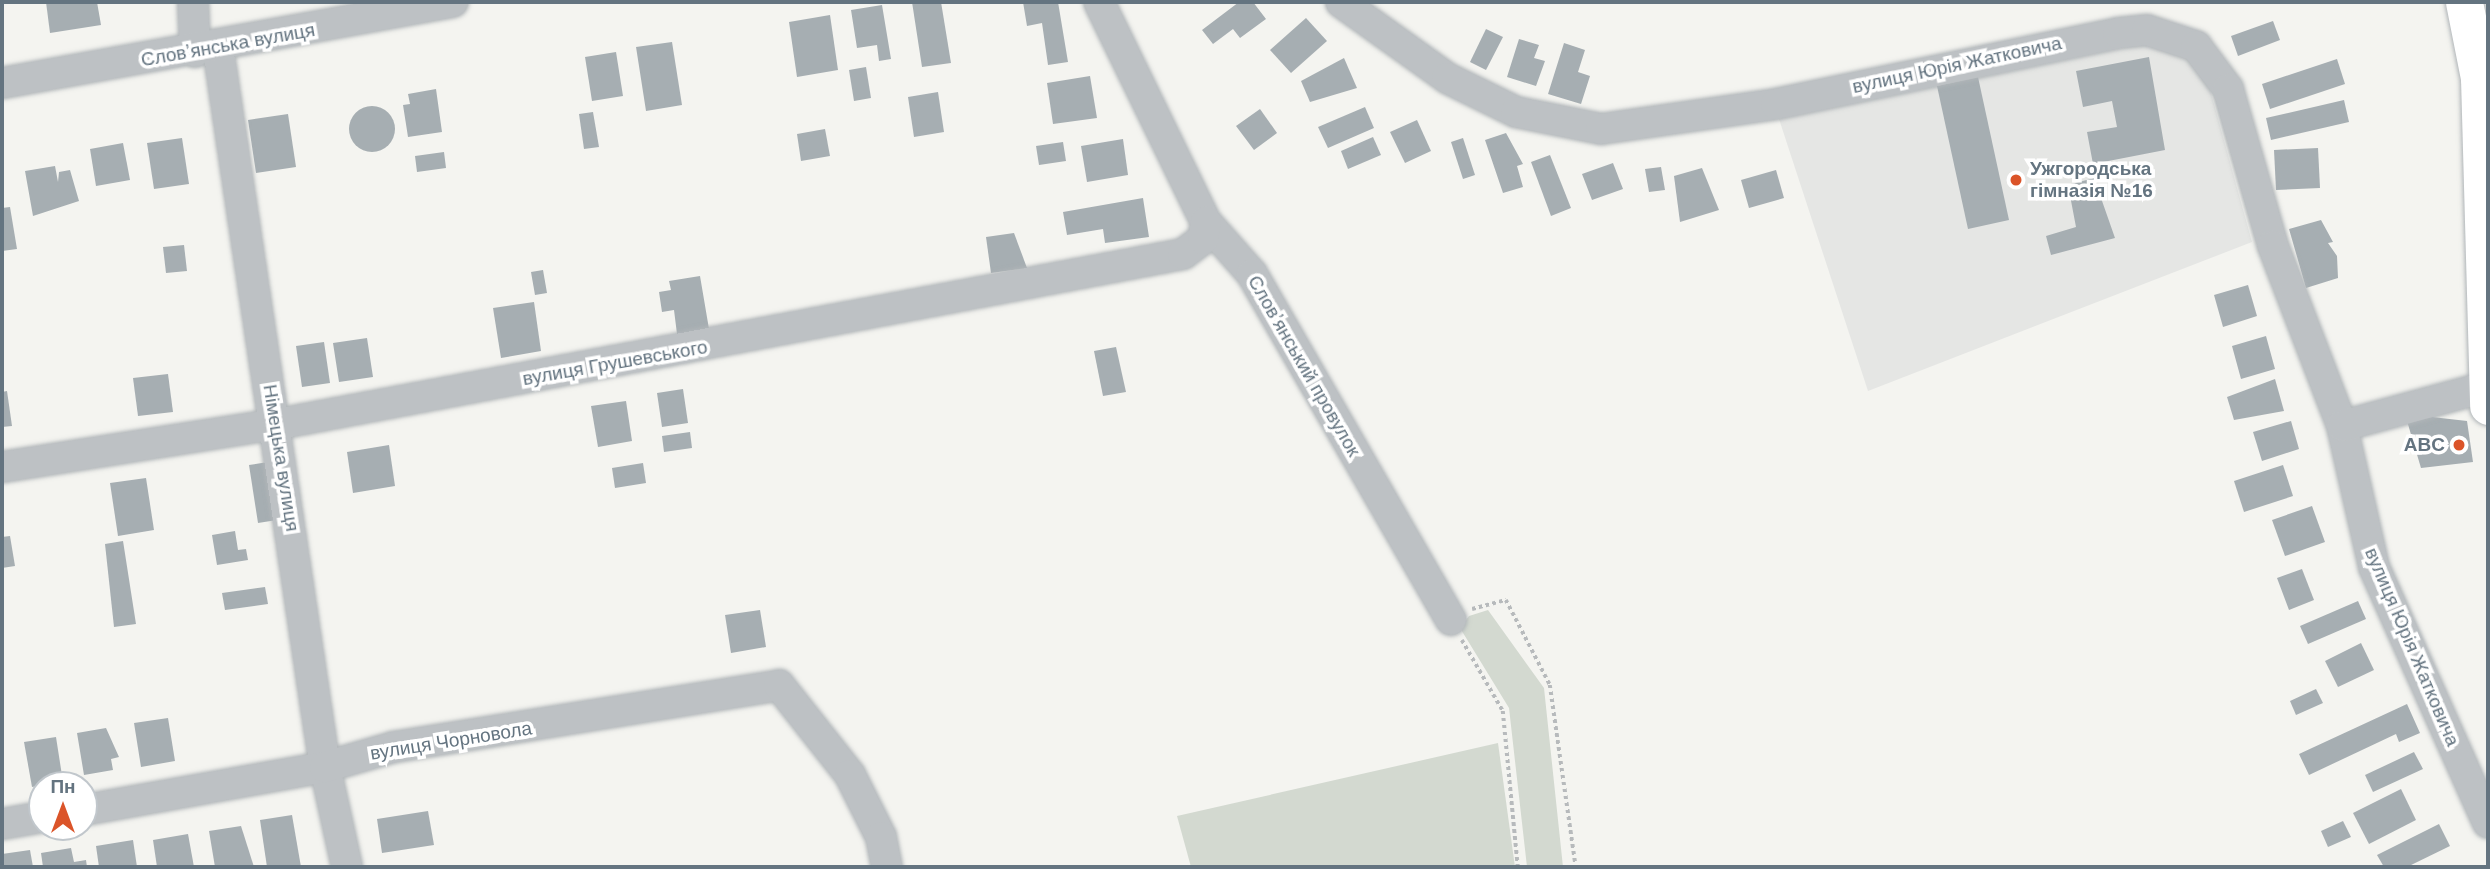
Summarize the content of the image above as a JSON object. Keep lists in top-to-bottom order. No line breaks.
{"streets":{"street":["Словʼянська вулиця","вулиця Юрія Жатковича","вулиця Грушевського","Словʼянський провулок","Німецька вулиця","вулиця Чорновола"]},"crossings":[["Словʼянська вулиця","Німецька вулиця"],["вулиця Грушевського","Словʼянський провулок"],["вулиця Грушевського","Німецька вулиця"],["Німецька вулиця","вулиця Чорновола"]],"places":["Ужгородська гімназія №16","ABC"],"north":"top"}
